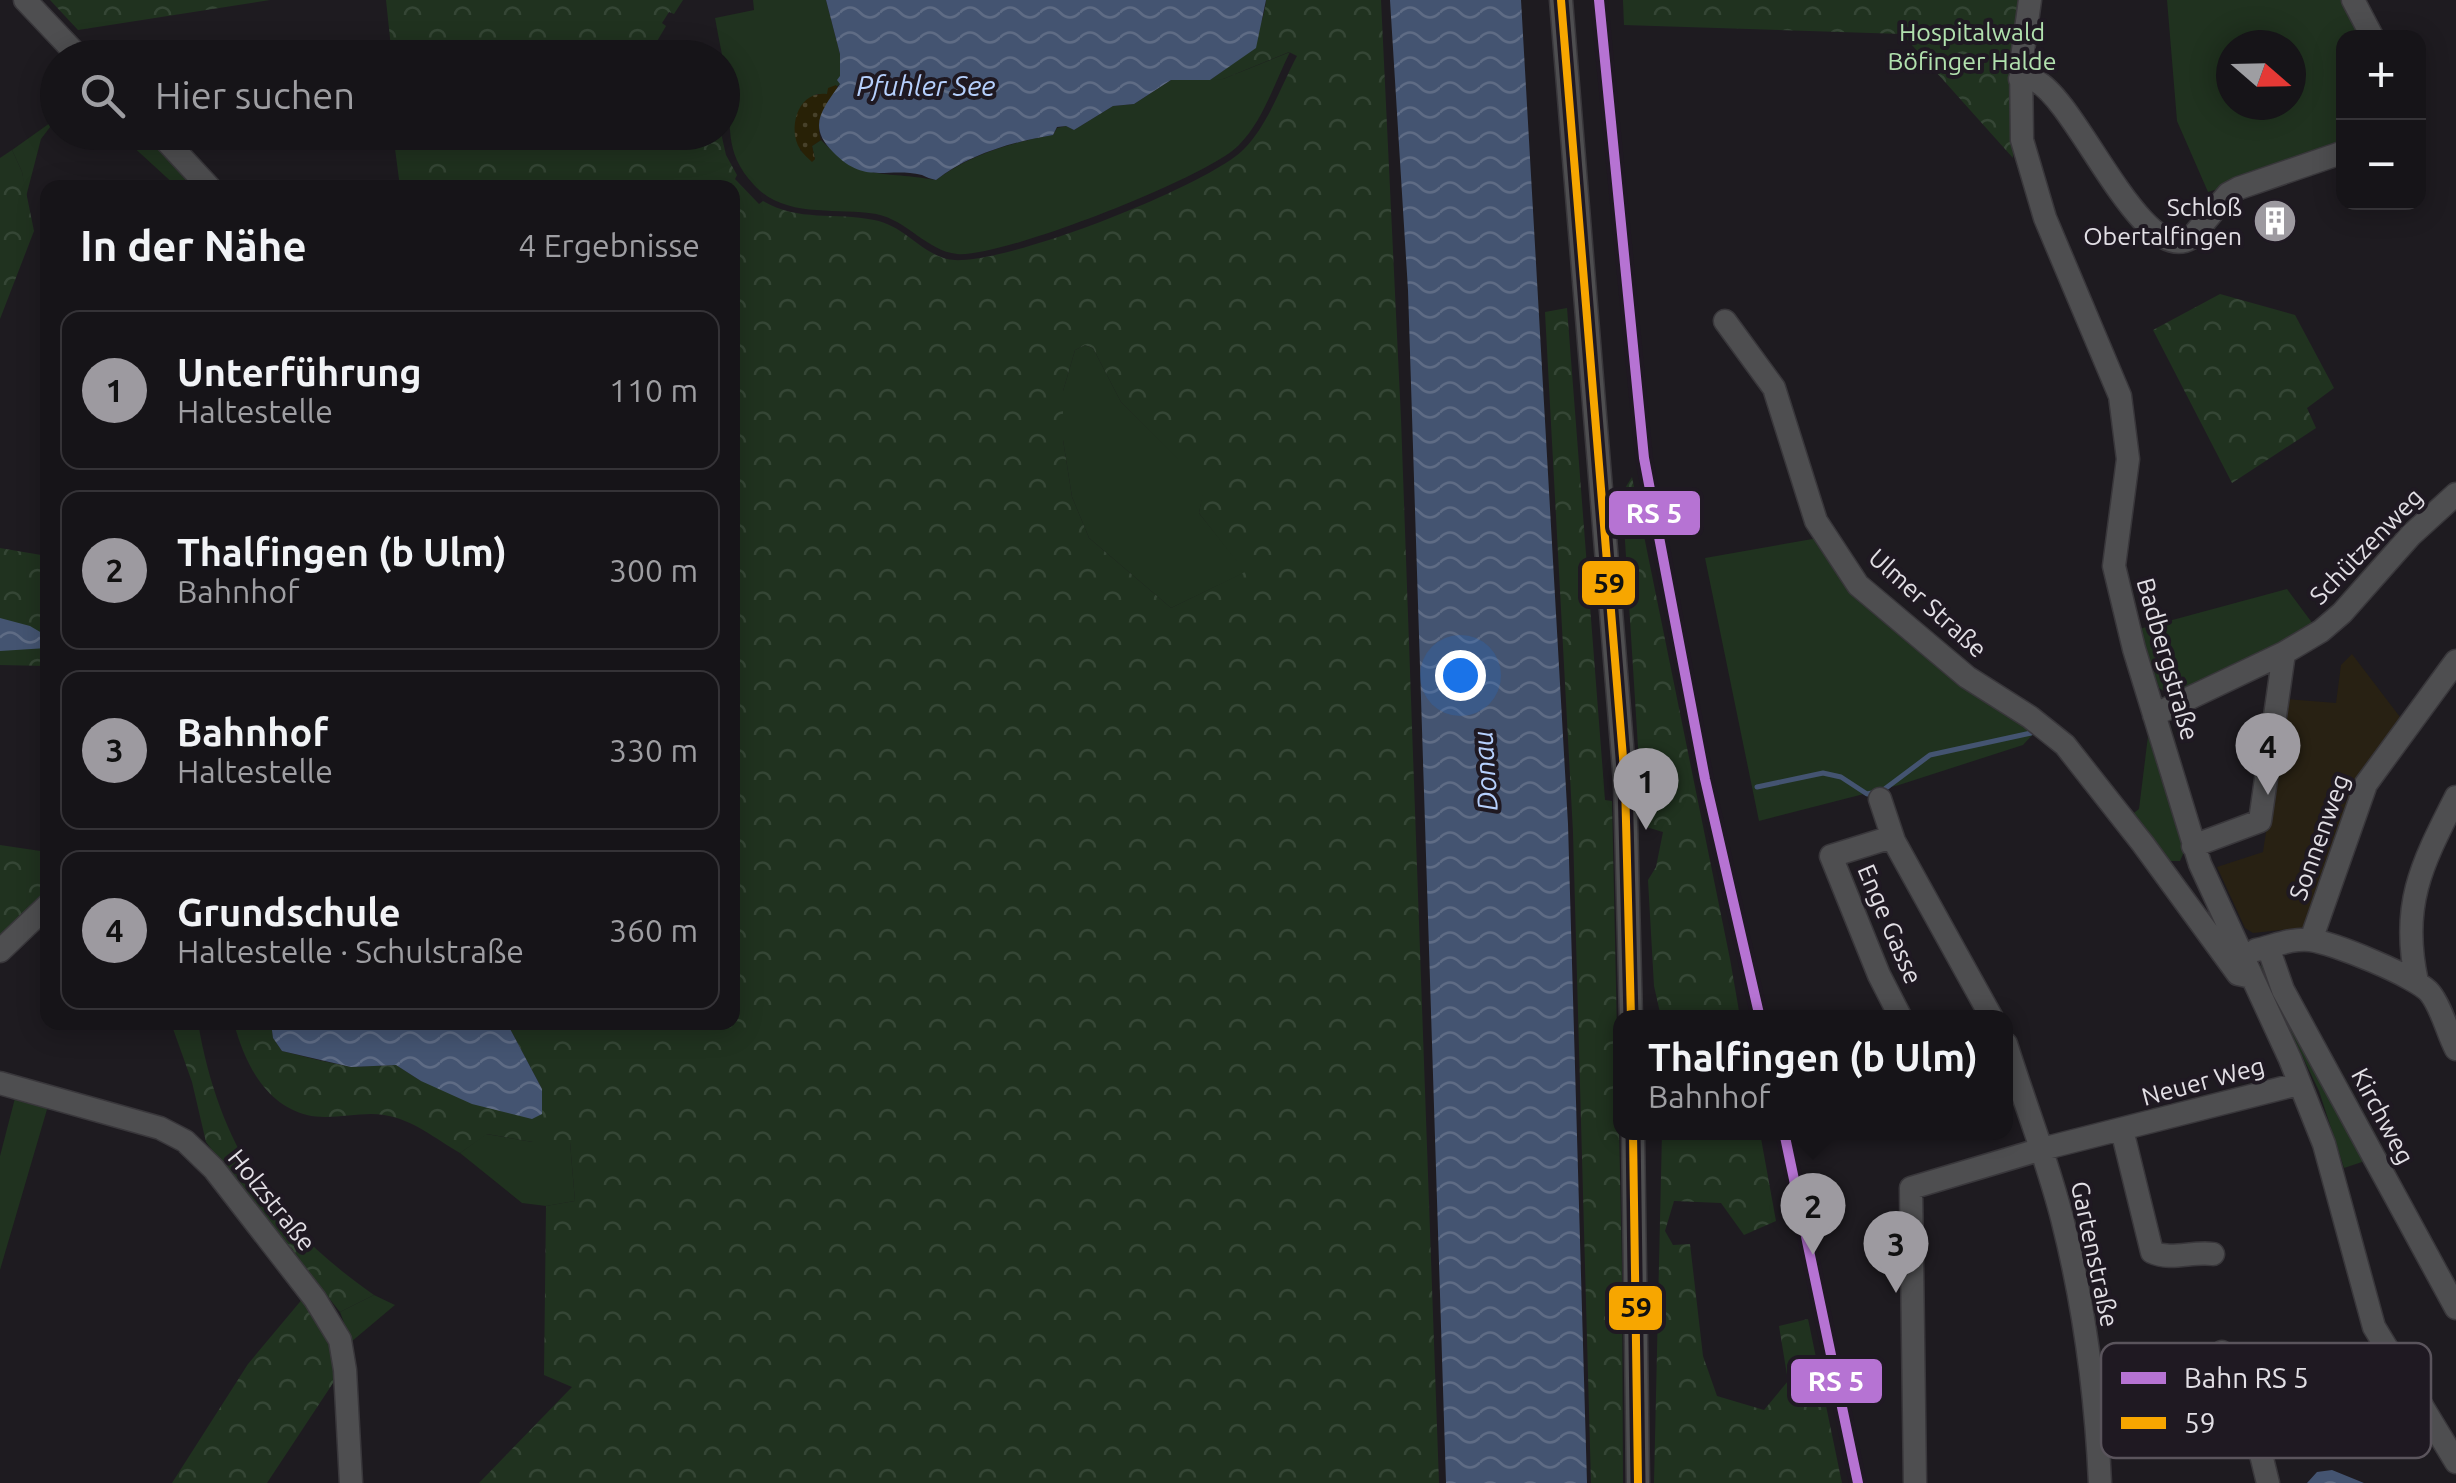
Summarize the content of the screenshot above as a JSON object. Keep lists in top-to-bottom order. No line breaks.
{"streets":{"street":["Schützenweg","Ulmer Straße","Badbergstraße","Sonnenweg","Enge Gasse","Neuer Weg","Kirchweg","Holzstraße","Gartenstraße"]},"crossings":[["Schützenweg","Badbergstraße"],["Ulmer Straße","Badbergstraße"],["Ulmer Straße","Neuer Weg"],["Neuer Weg","Gartenstraße"]],"water":["Pfuhler See","Donau"],"parks":["Hospitalwald Böfinger Halde"],"places":{"building":["Schloß Obertalfingen"]},"lines":["transit line 59"],"legend":["Bahn RS 5","59"],"north":"right","page":{"map_buttons":["+","−"],"search":"Hier suchen","heading":["In der Nähe","4 Ergebnisse"],"list":[{"mark":"1","name":"Unterführung","note":"Haltestelle","value":"110 m"},{"mark":"2","name":"Thalfingen (b Ulm)","note":"Bahnhof","value":"300 m"},{"mark":"3","name":"Bahnhof","note":"Haltestelle","value":"330 m"},{"mark":"4","name":"Grundschule","note":"Haltestelle · Schulstraße","value":"360 m"}],"pins":["4","1","2","3"],"popup":["Thalfingen (b Ulm)","Bahnhof"]}}
